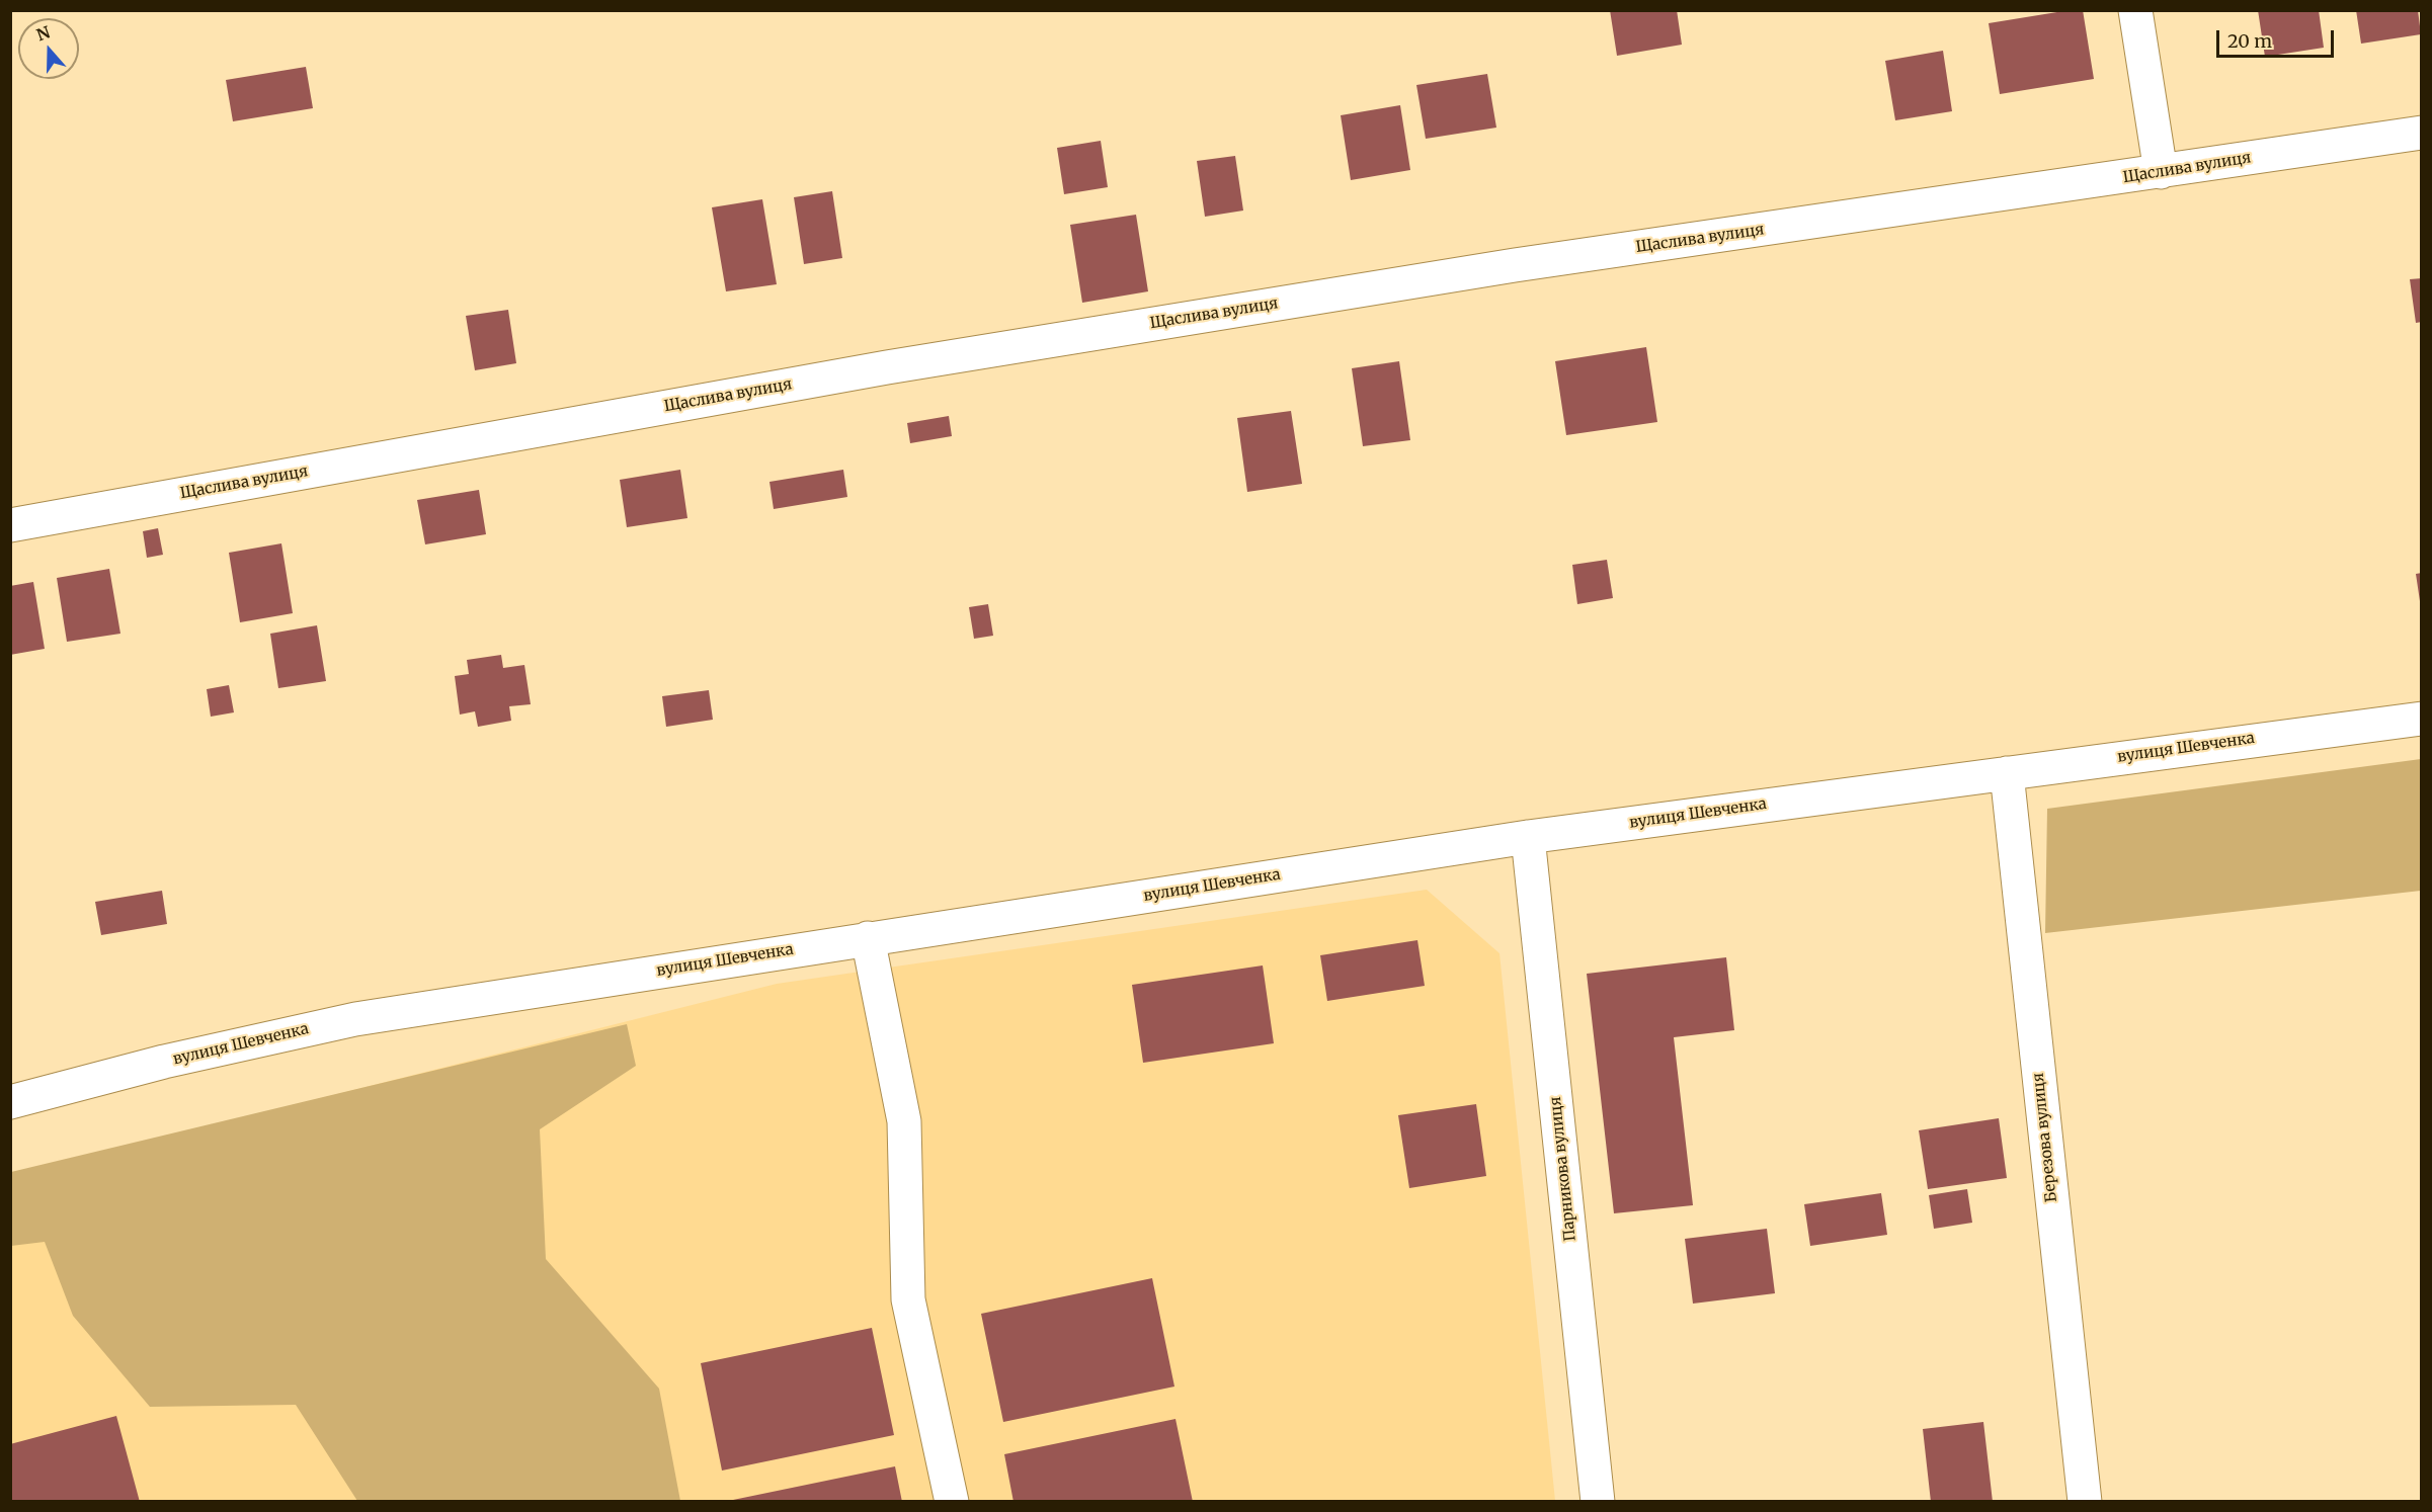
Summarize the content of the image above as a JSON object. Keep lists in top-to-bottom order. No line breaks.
{"streets":{"street":["Щаслива вулиця","вулиця Шевченка","Березова вулиця","Парникова вулиця"]},"crossings":[["вулиця Шевченка","Березова вулиця"],["вулиця Шевченка","Парникова вулиця"]],"scale_bar":"20 m","north":"top"}
